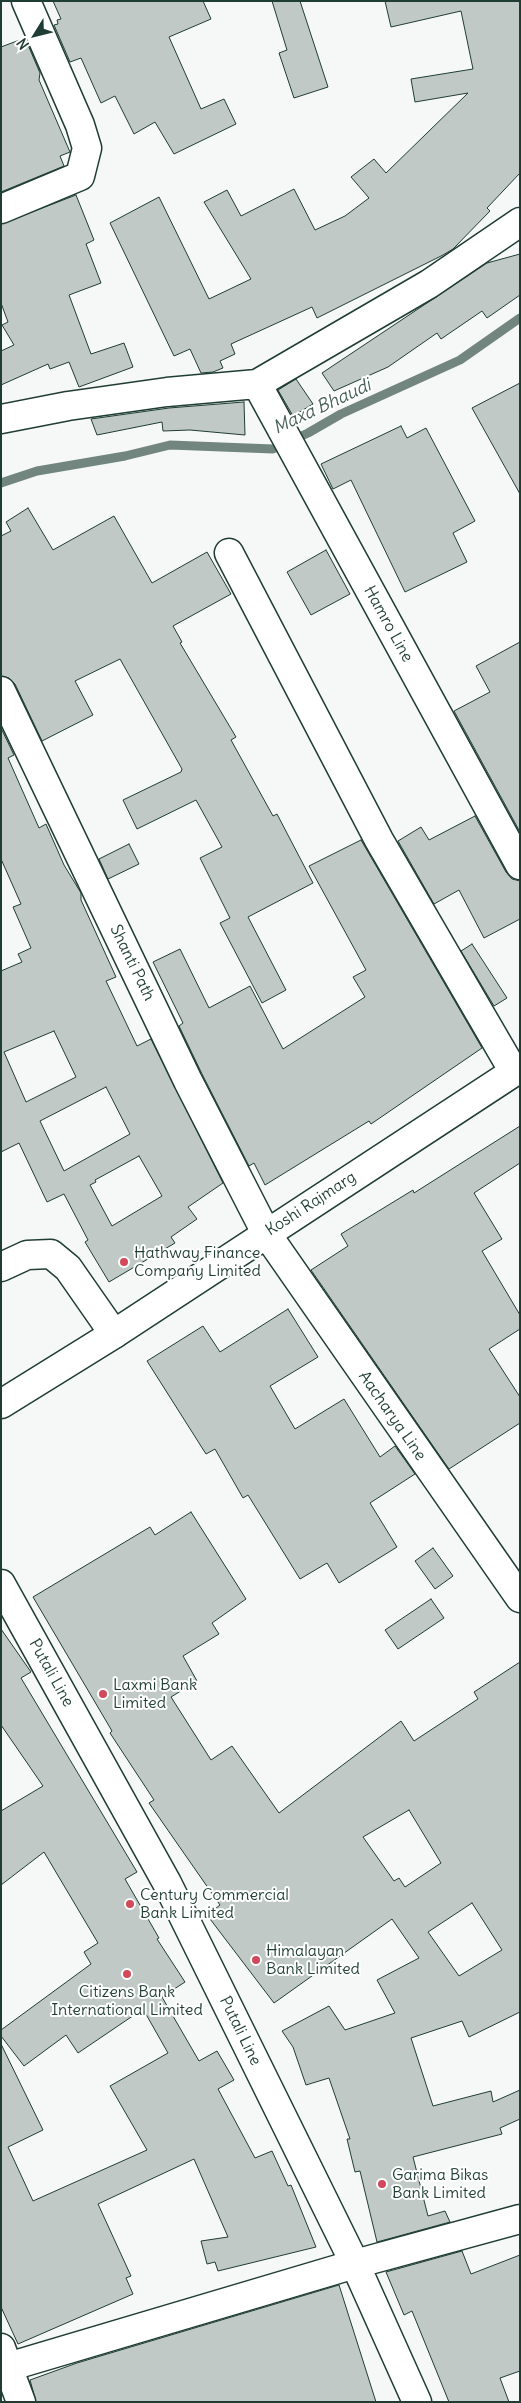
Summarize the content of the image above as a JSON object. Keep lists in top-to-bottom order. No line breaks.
{"streets":{"street":["Hamro Line","Shanti Path","Koshi Rajmarg","Aacharya Line","Putali Line"]},"crossings":[["Shanti Path","Koshi Rajmarg"],["Shanti Path","Aacharya Line"],["Koshi Rajmarg","Aacharya Line"]],"water":["Maxa Bhaudi"],"places":["Hathway Finance Company Limited","Laxmi Bank Limited","Century Commercial Bank Limited","Himalayan Bank Limited","Citizens Bank International Limited","Garima Bikas Bank Limited"],"north":"bottom left"}
